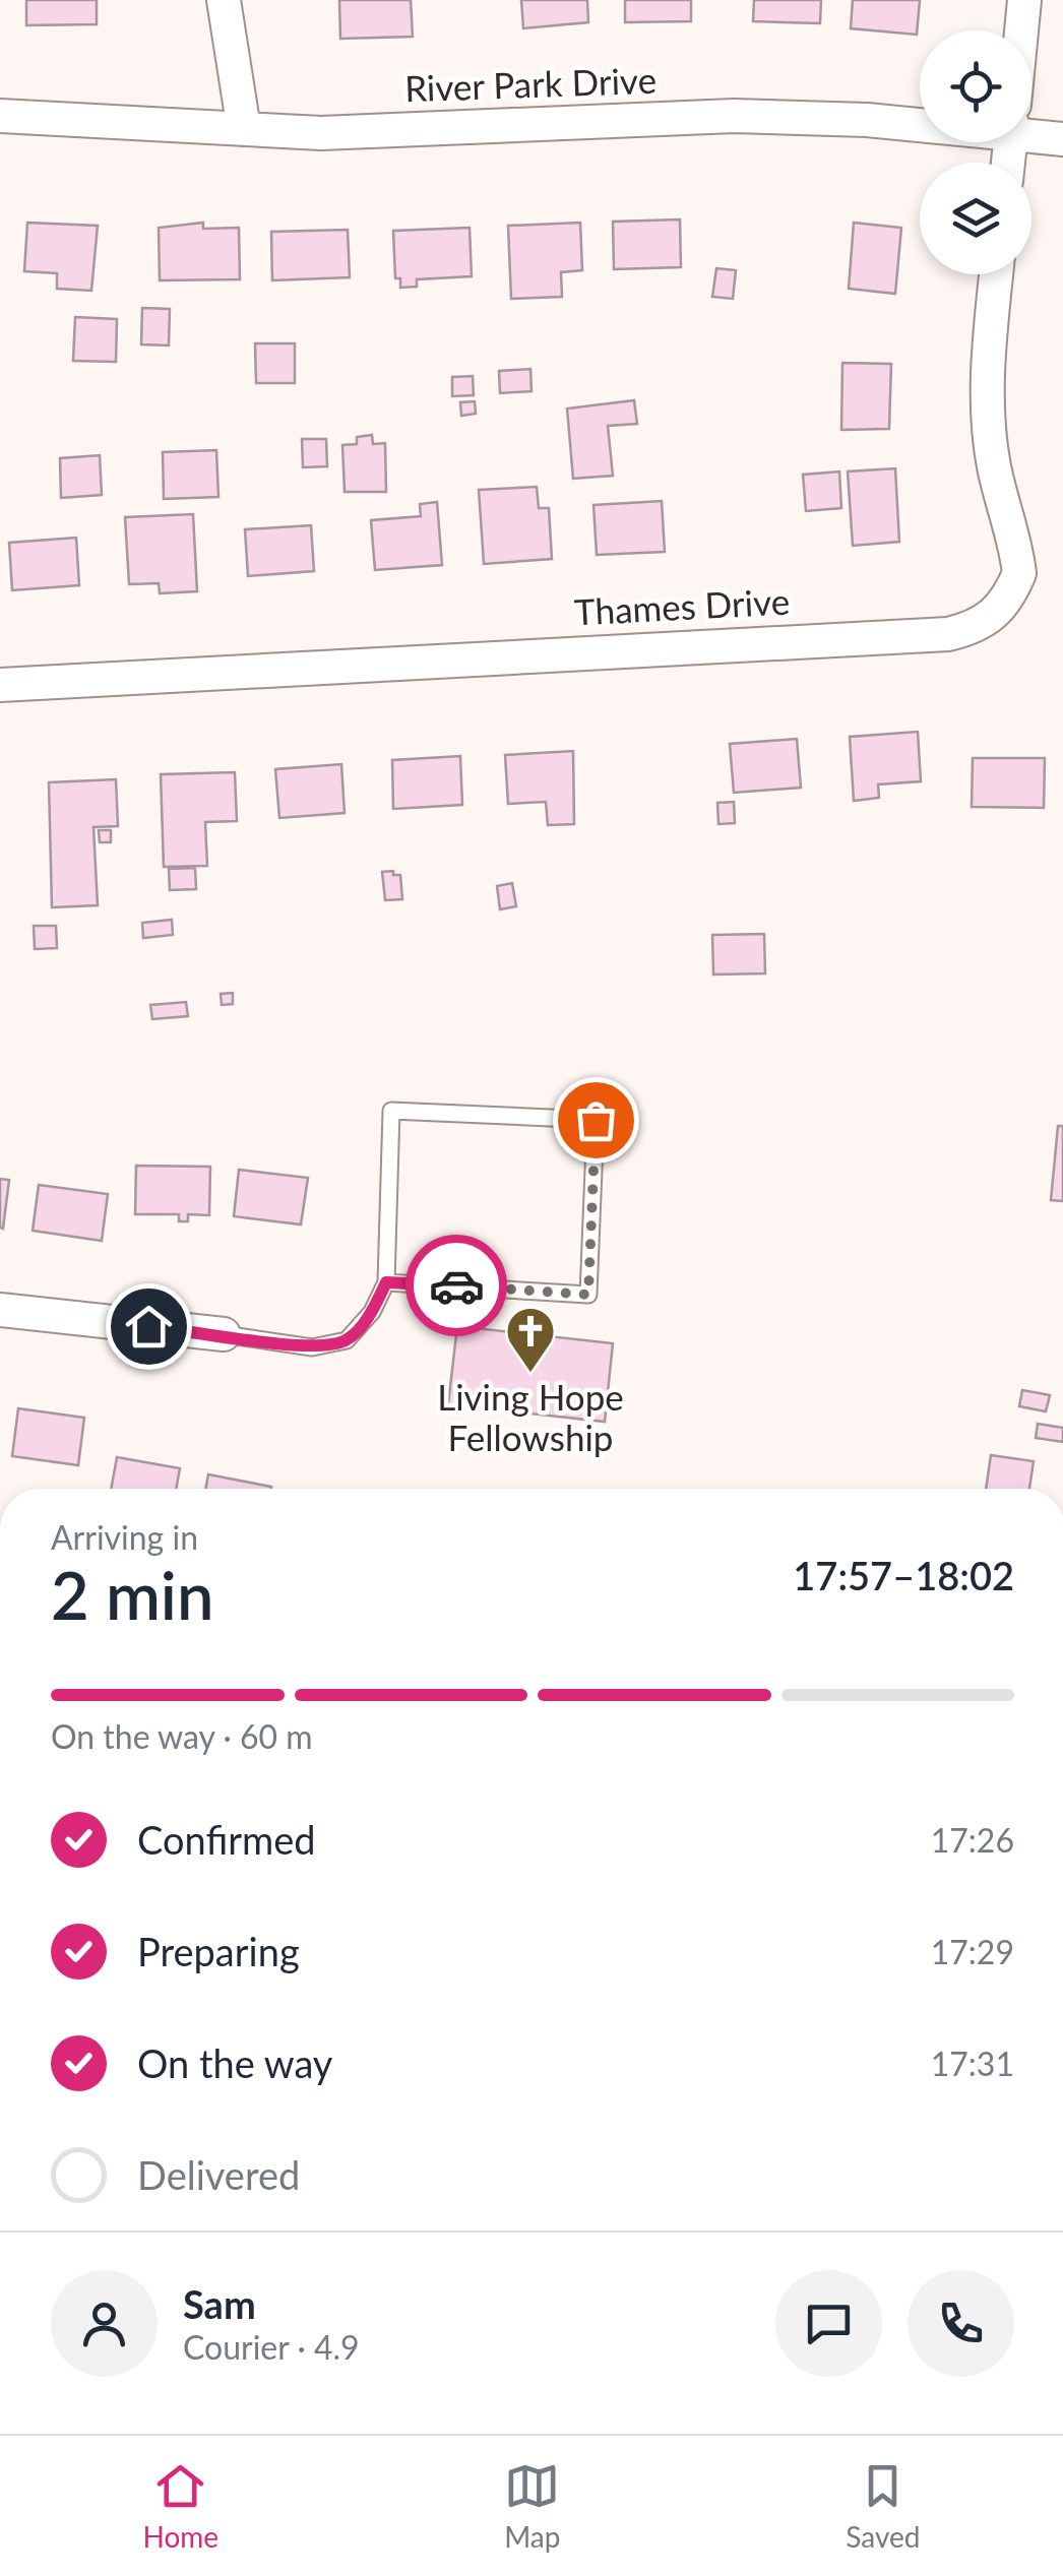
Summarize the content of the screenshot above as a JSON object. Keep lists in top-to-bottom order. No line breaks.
{"streets":{"street":["River Park Drive","Thames Drive"]},"places":{"church":["Living Hope Fellowship"]},"page":{"heading":["2 min","Arriving in","17:57–18:02"],"panel":["Sam","Courier · 4.9"],"bar":"On the way · 60 m","list":[["Confirmed","17:26"],["Preparing","17:29"],["On the way","17:31"],"Delivered"],"tabs":["Home","Map","Saved"]}}
